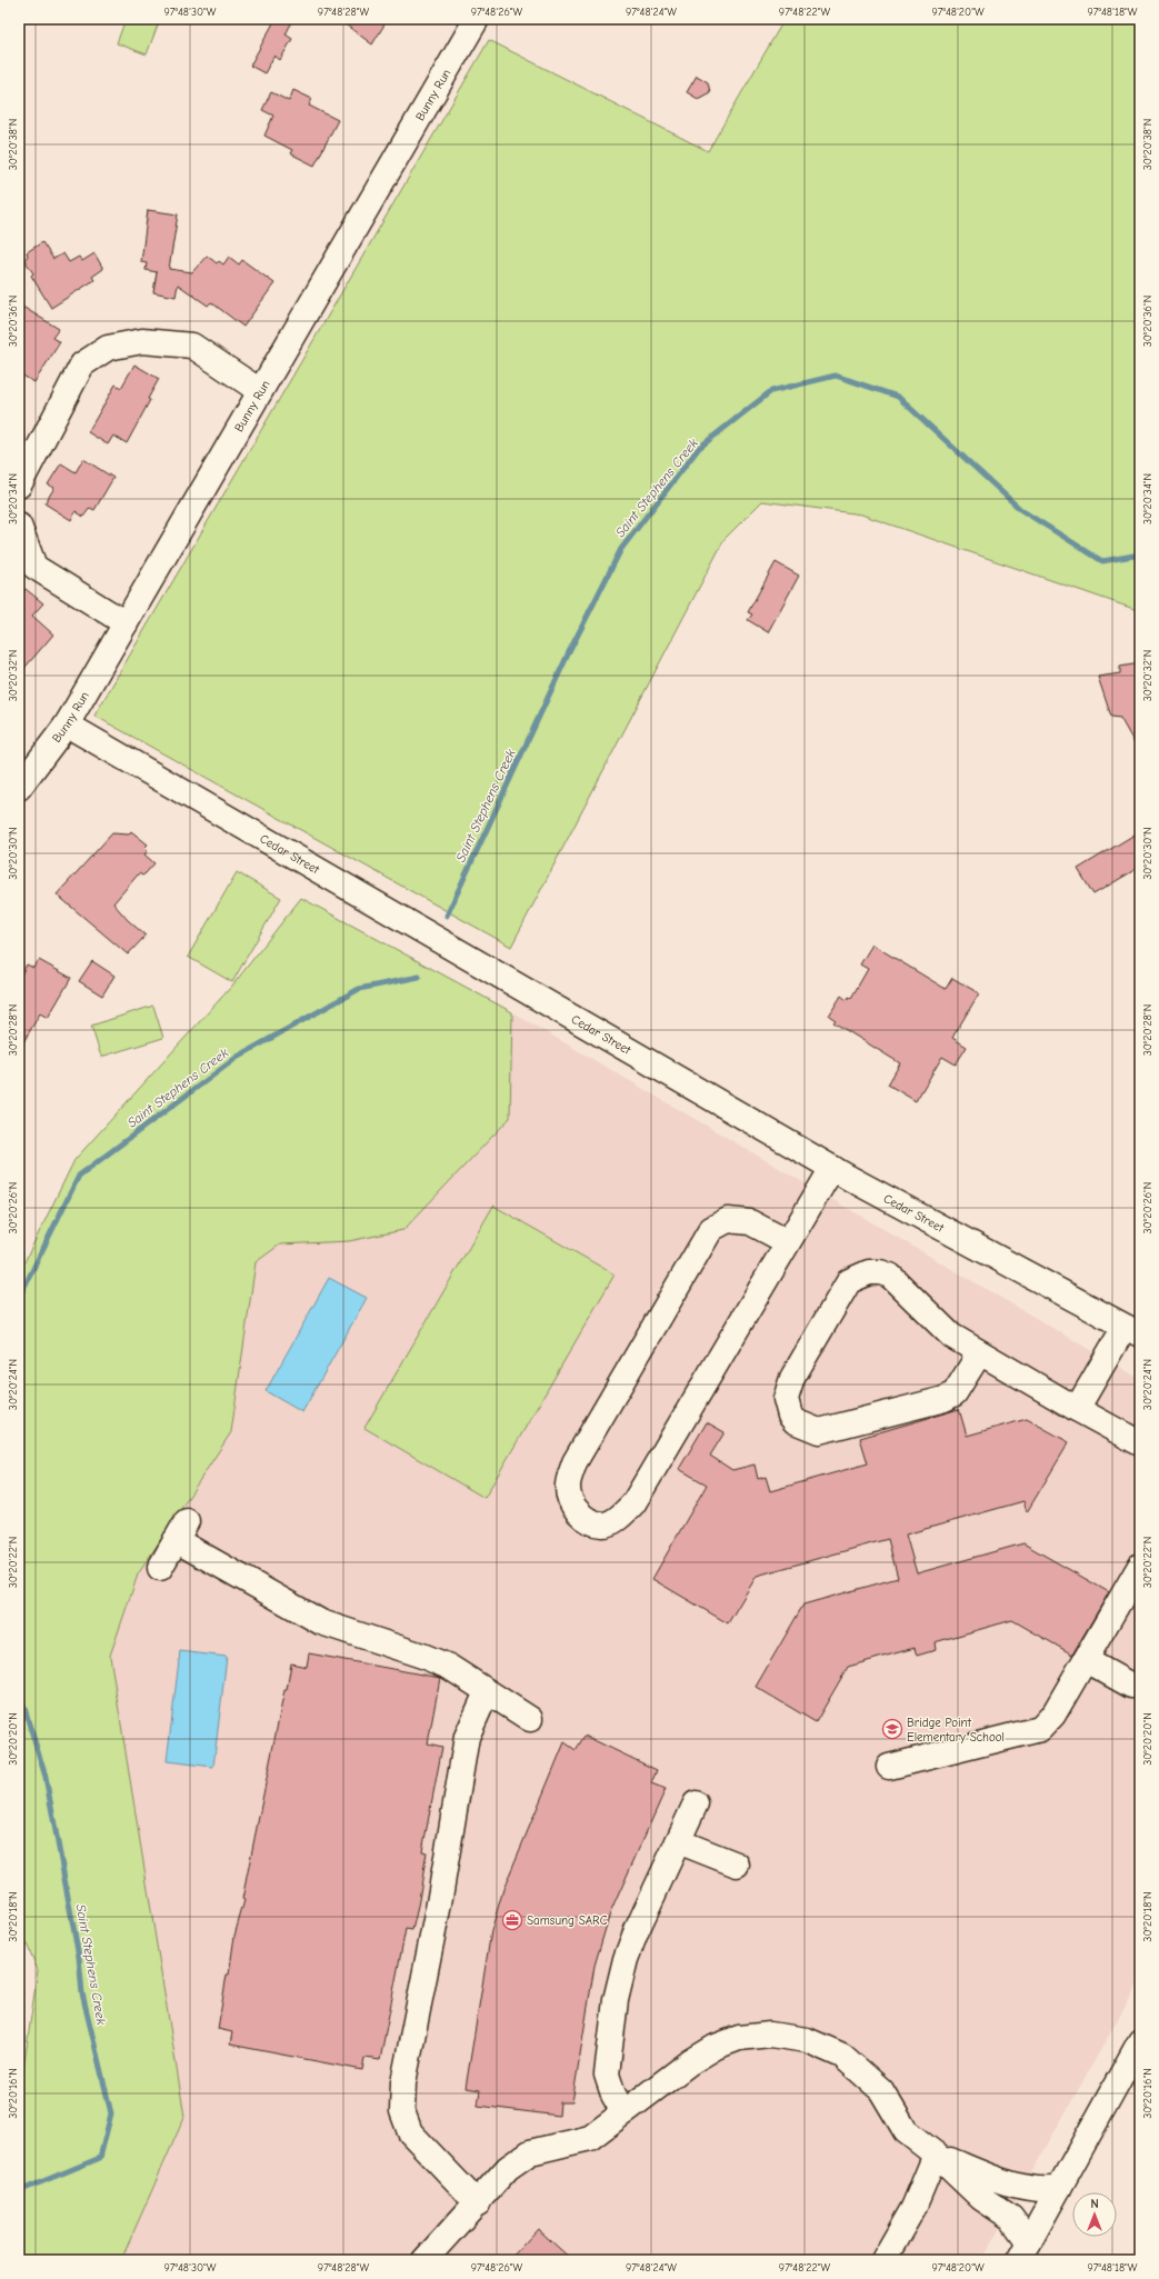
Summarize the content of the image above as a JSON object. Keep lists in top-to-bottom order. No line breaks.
{"streets":{"main road":["Bunny Run","Cedar Street"]},"crossings":[["Bunny Run","Cedar Street"]],"water":["Saint Stephens Creek"],"places":{"school or university":["Bridge Point Elementary School"],"office":["Samsung SARC"]},"north":"top","coordinates":["97°48'30\"W","97°48'28\"W","97°48'26\"W","97°48'24\"W","97°48'22\"W","97°48'20\"W","97°48'18\"W","30°20'38\"N","30°20'36\"N","30°20'34\"N","30°20'32\"N","30°20'30\"N","30°20'28\"N","30°20'26\"N","30°20'24\"N","30°20'22\"N","30°20'20\"N","30°20'18\"N","30°20'16\"N"]}
